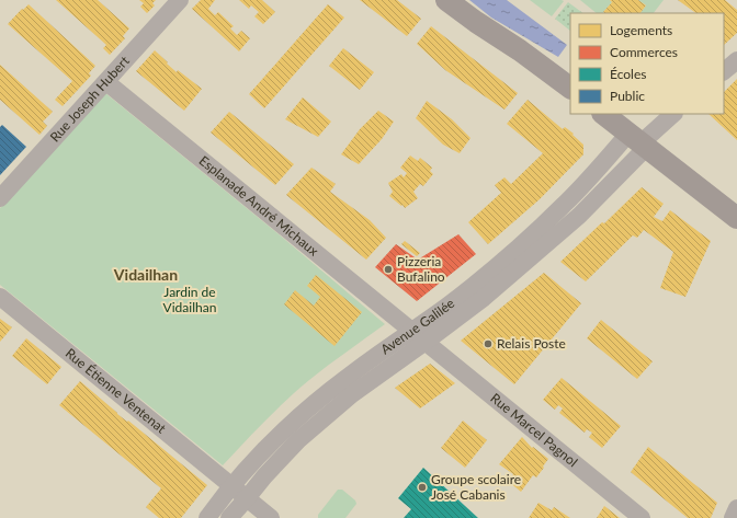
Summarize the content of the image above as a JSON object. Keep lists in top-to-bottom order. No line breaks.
{"streets":{"street":["Rue Joseph Hubert","Esplanade André Michaux","Avenue Galilée","Rue Étienne Ventenat","Rue Marcel Pagnol"]},"crossings":[["Rue Joseph Hubert","Esplanade André Michaux"],["Esplanade André Michaux","Avenue Galilée"],["Esplanade André Michaux","Rue Marcel Pagnol"],["Avenue Galilée","Rue Étienne Ventenat"],["Avenue Galilée","Rue Marcel Pagnol"]],"districts":["Vidailhan"],"parks":["Jardin de Vidailhan"],"places":["Pizzeria Bufalino","Relais Poste","Groupe scolaire José Cabanis"],"legend":["Logements","Commerces","Écoles","Public"]}
